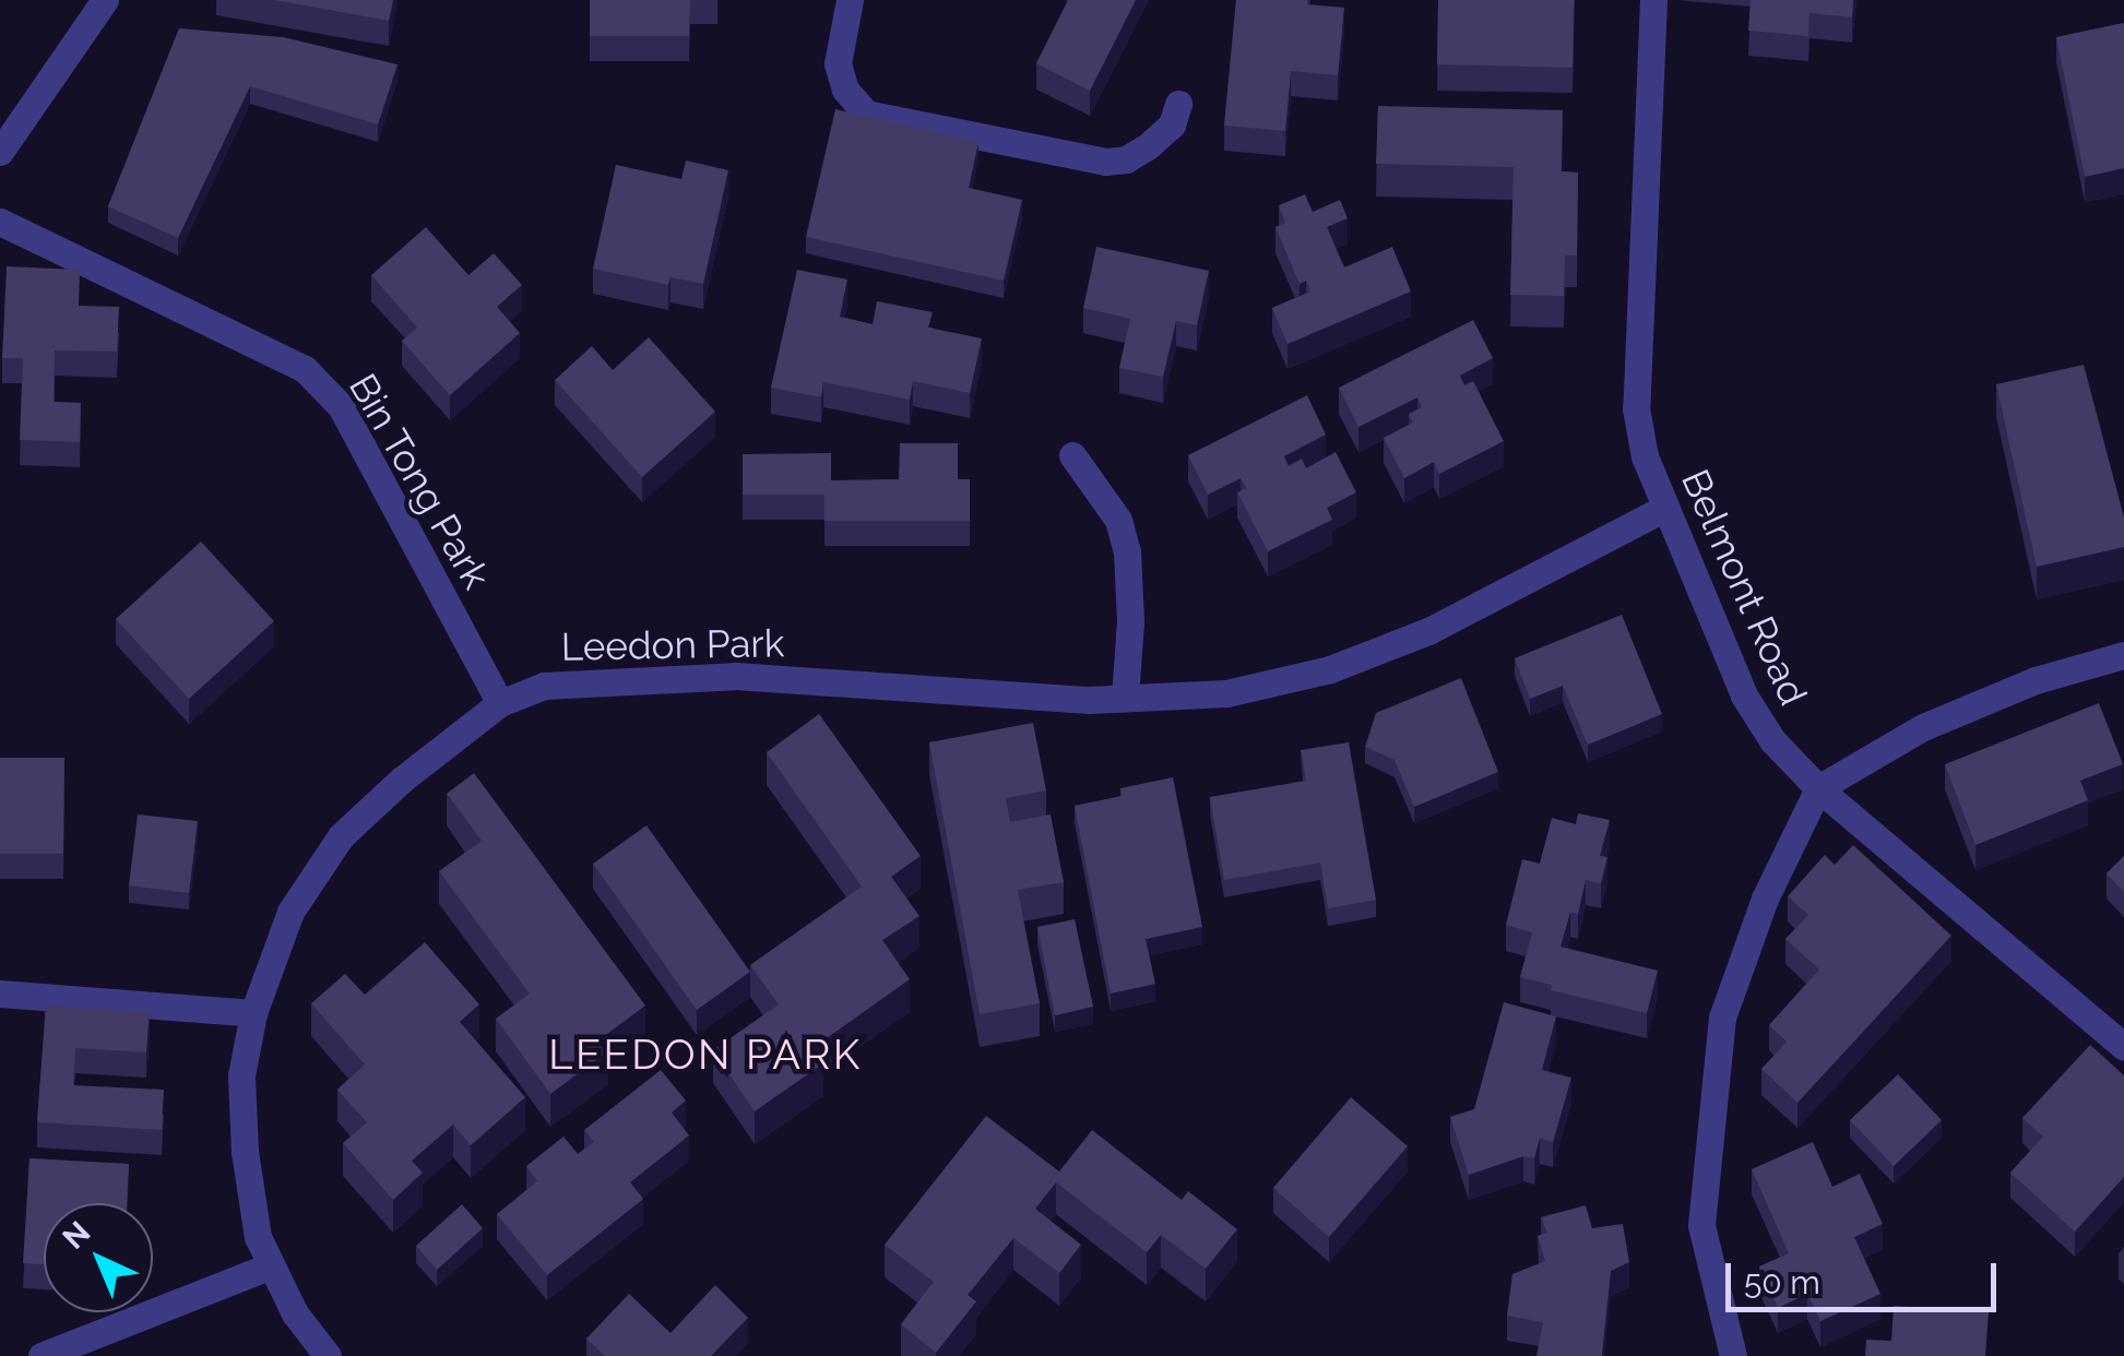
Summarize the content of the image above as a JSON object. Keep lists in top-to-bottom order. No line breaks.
{"streets":{"street":["Bin Tong Park","Belmont Road","Leedon Park"]},"crossings":[["Bin Tong Park","Leedon Park"],["Belmont Road","Leedon Park"]],"districts":["LEEDON PARK"],"scale_bar":"50 m","north":"top left"}
